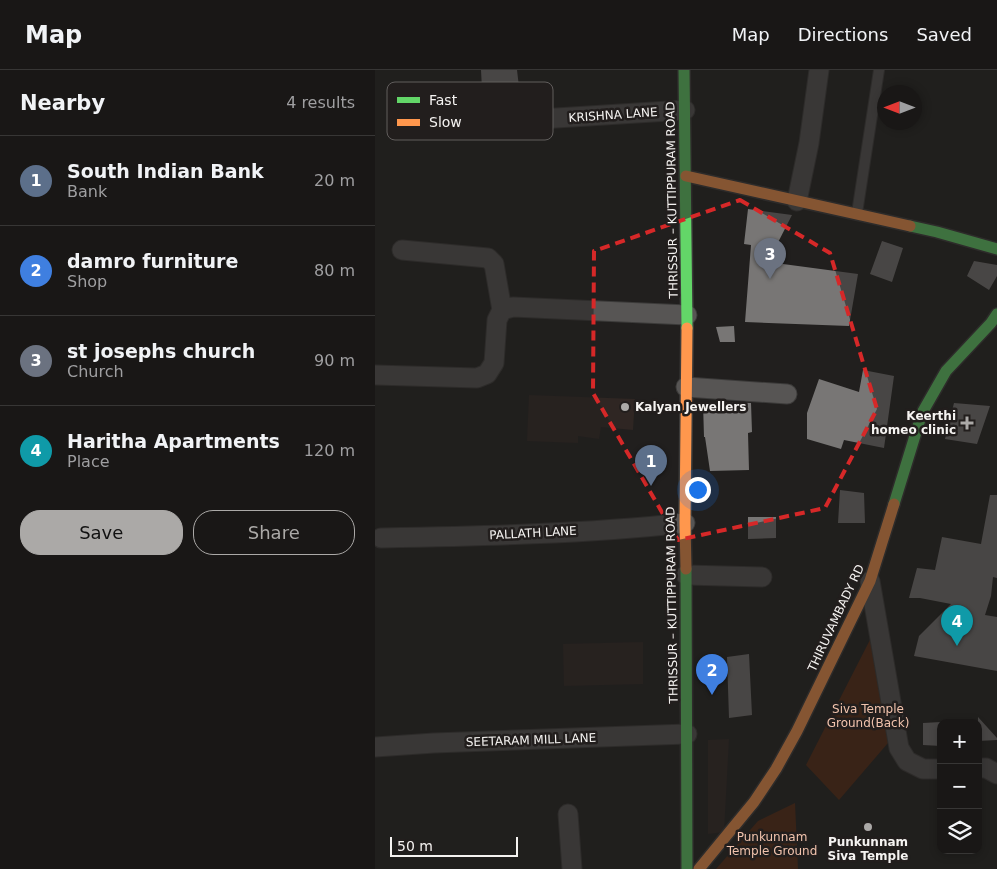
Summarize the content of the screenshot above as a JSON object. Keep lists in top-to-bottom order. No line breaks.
{"streets":{"street":["KRISHNA LANE","THRISSUR – KUTTIPPURAM ROAD","PALLATH LANE","THIRUVAMBADY RD","SEETARAM MILL LANE"]},"crossings":[["KRISHNA LANE","THRISSUR – KUTTIPPURAM ROAD"],["THRISSUR – KUTTIPPURAM ROAD","PALLATH LANE"],["THRISSUR – KUTTIPPURAM ROAD","SEETARAM MILL LANE"]],"parks":["Siva Temple Ground(Back)","Punkunnam Temple Ground"],"places":{"other":["Kalyan Jewellers","Punkunnam Siva Temple"],"health":["Keerthi homeo clinic"]},"legend":["Fast","Slow"],"scale_bar":"50 m","north":"left","page":{"header":"Map","nav":["Map","Directions","Saved"],"heading":["Nearby","4 results"],"list":[{"mark":"1","name":"South Indian Bank","note":"Bank","value":"20 m"},{"mark":"2","name":"damro furniture","note":"Shop","value":"80 m"},{"mark":"3","name":"st josephs church","note":"Church","value":"90 m"},{"mark":"4","name":"Haritha Apartments","note":"Place","value":"120 m"}],"pins":["3","1","4","2"],"buttons":["Save","Share"],"map_buttons":["+","−"],"scale":"50 m"}}
